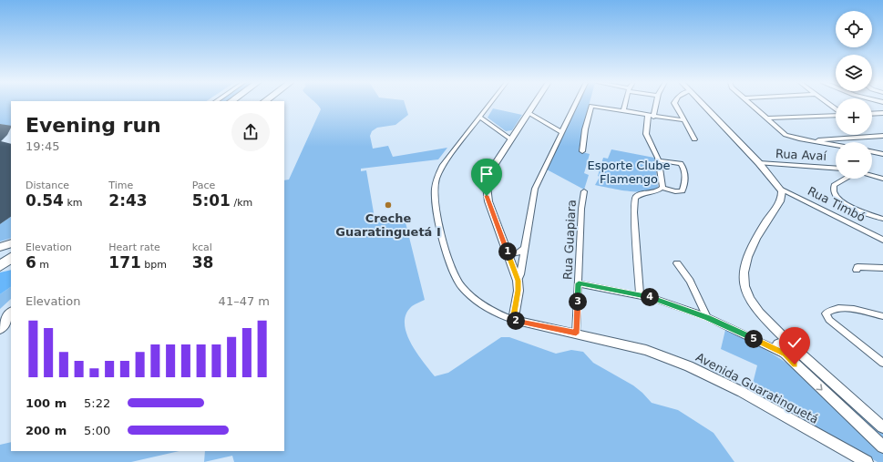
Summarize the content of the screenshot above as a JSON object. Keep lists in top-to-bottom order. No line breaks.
{"streets":{"street":["Rua Avaí","Rua Timbó","Rua Guapiara","Avenida Guaratinguetá"]},"crossings":[["Rua Guapiara","Avenida Guaratinguetá"]],"parks":["Esporte Clube Flamengo"],"places":["Creche Guaratinguetá I"],"page":{"map_buttons":["+","−"],"heading":["Evening run","19:45"],"stats":[["Distance","0.54 km"],["Time","2:43"],["Pace","5:01 /km"],["Elevation","6 m"],["Heart rate","171 bpm"],["kcal","38"]],"pins":["1","4","3","2","5"],"chart":["Elevation","41–47 m"],"list":[{"name":"100 m","note":"5:22"},{"name":"200 m","note":"5:00"}]}}
